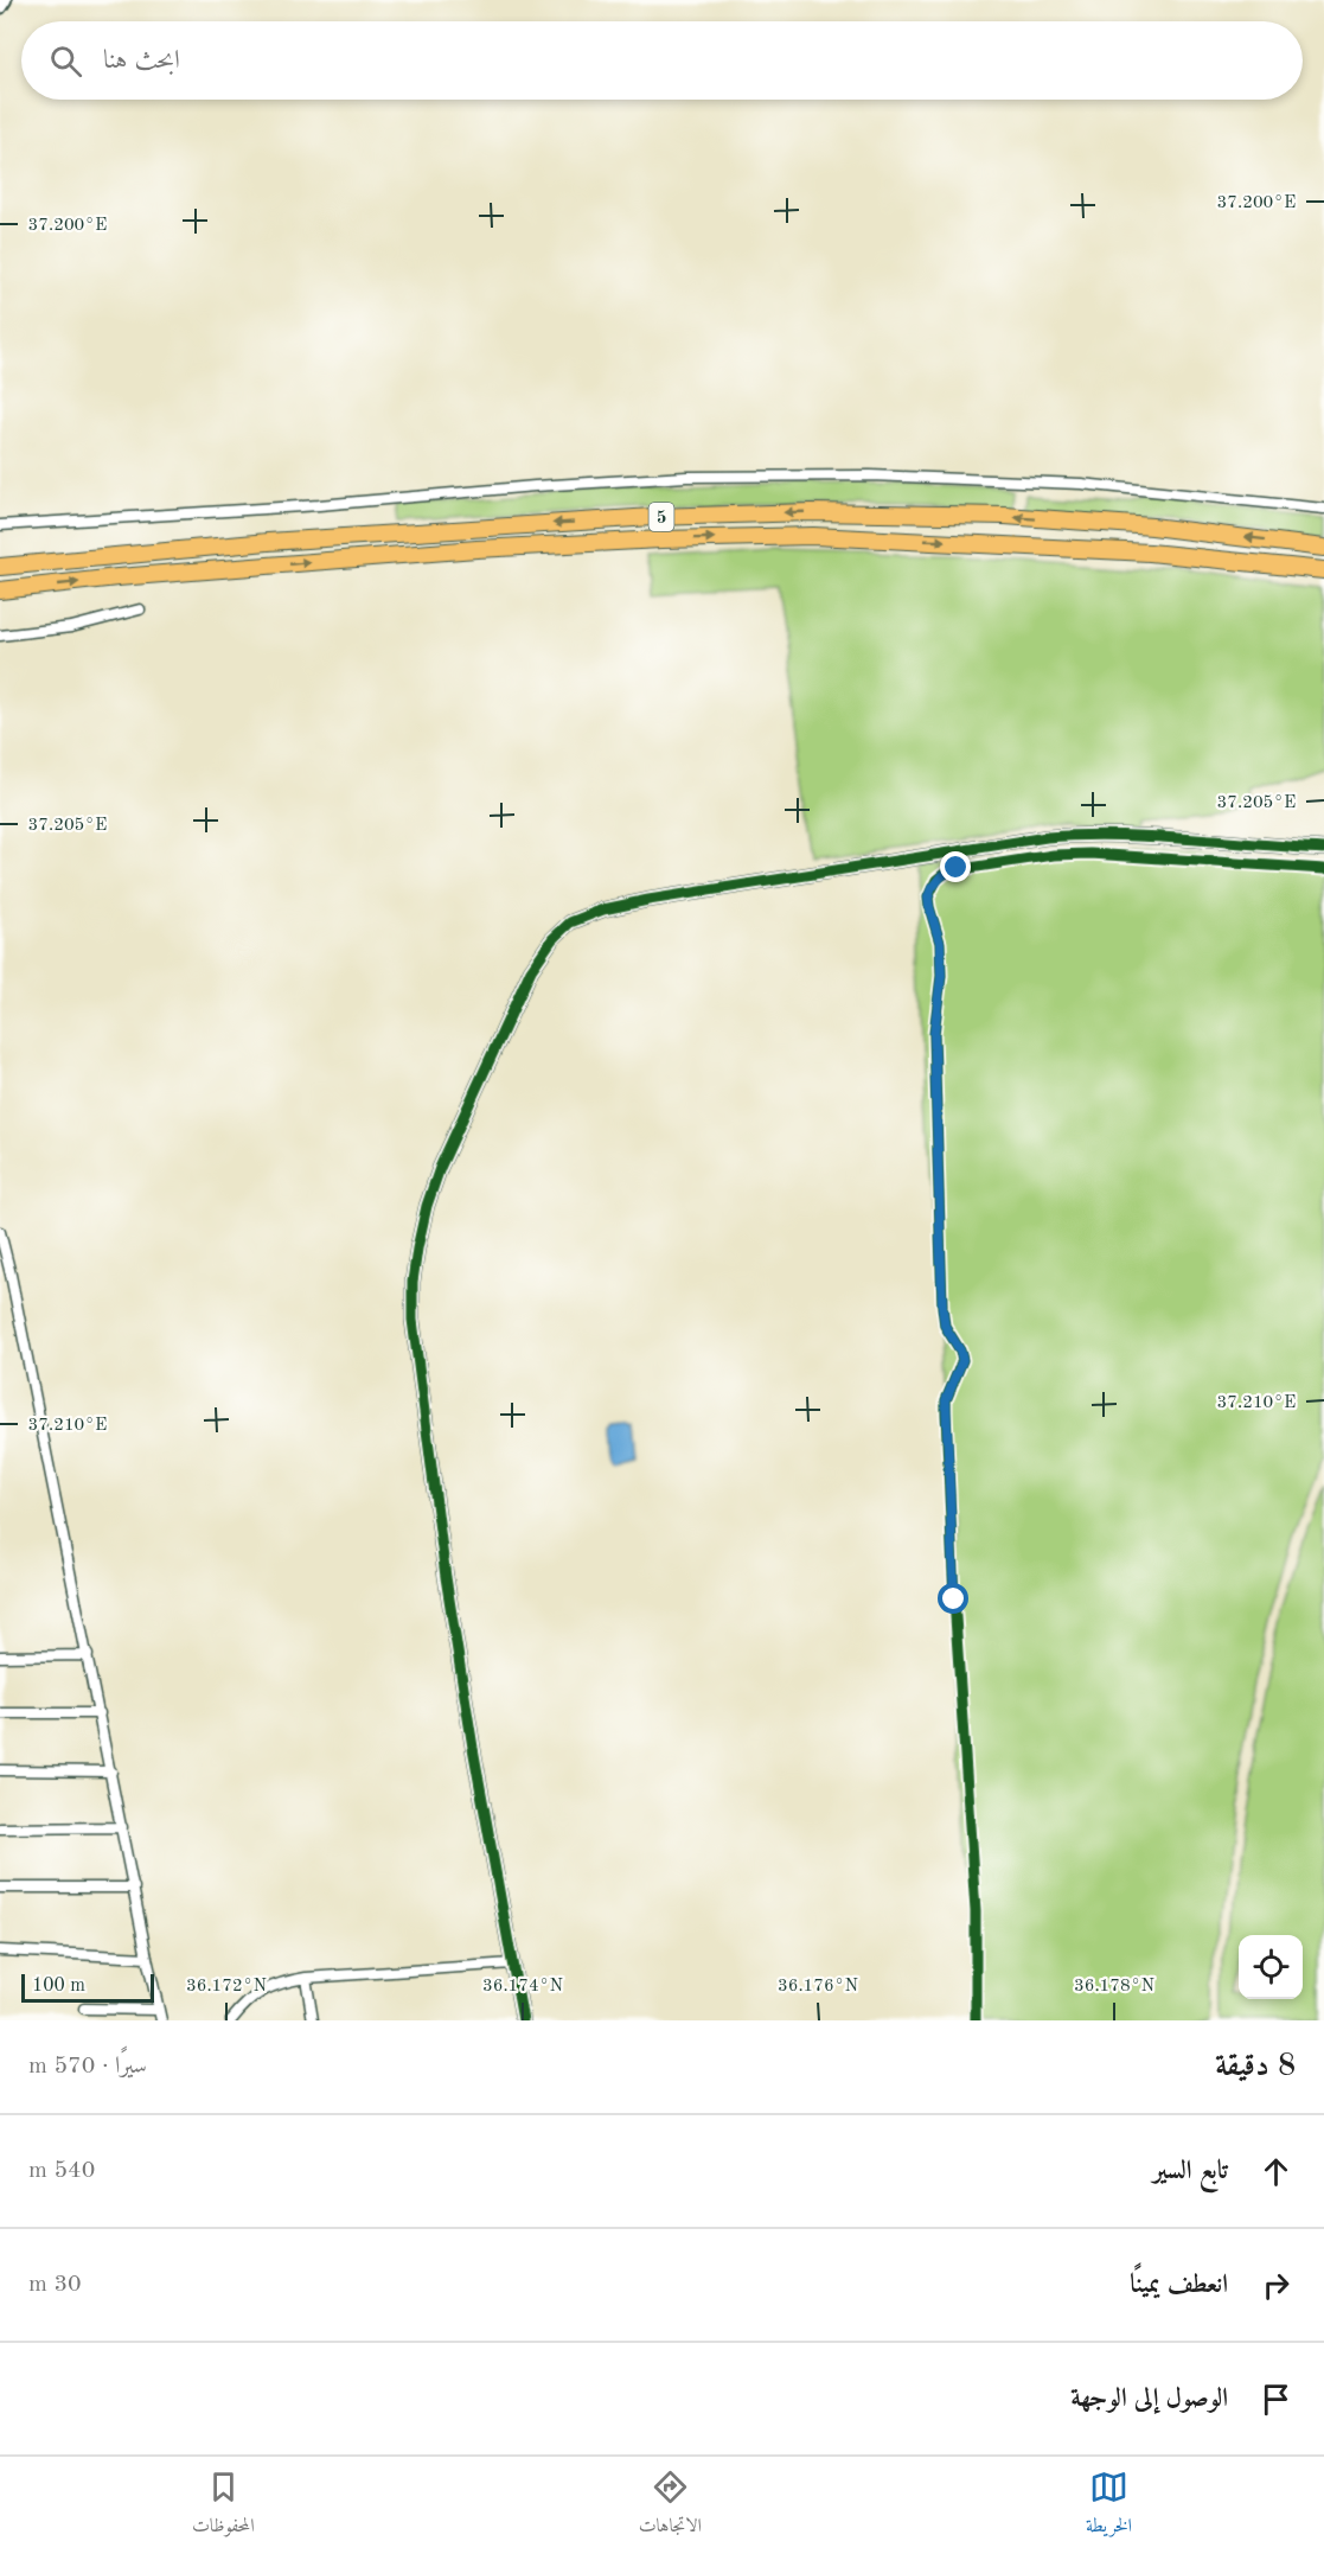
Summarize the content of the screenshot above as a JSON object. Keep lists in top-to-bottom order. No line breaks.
{"streets":{"highway":["5"]},"scale_bar":"100 m","page":{"search":"ابحث هنا","scale":"100 m","heading":["8 دقيقة","سيرًا · 570 m"],"list":[["تابع السير","540 m"],["انعطف يمينًا","30 m"],"الوصول إلى الوجهة"],"nav":["الخريطة","الاتجاهات","المحفوظات"]},"coordinates":["37.200°E","37.205°E","37.210°E","36.172°N","36.174°N","36.176°N","36.178°N"]}
